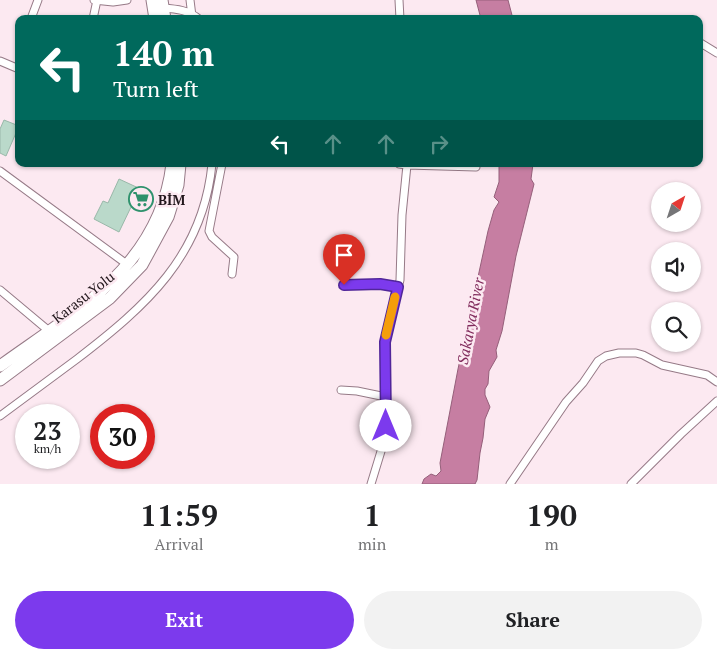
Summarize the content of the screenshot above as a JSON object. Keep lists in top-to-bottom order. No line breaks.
{"streets":{"highway":["Karasu Yolu"]},"water":["Sakarya River"],"places":{"supermarket":["BİM"]},"north":"top right","page":{"turn":["140 m","Turn left"],"speed":"23 km/h","limit":"30","eta":["11:59","Arrival","1","min","190","m"],"buttons":["Exit","Share"]}}
